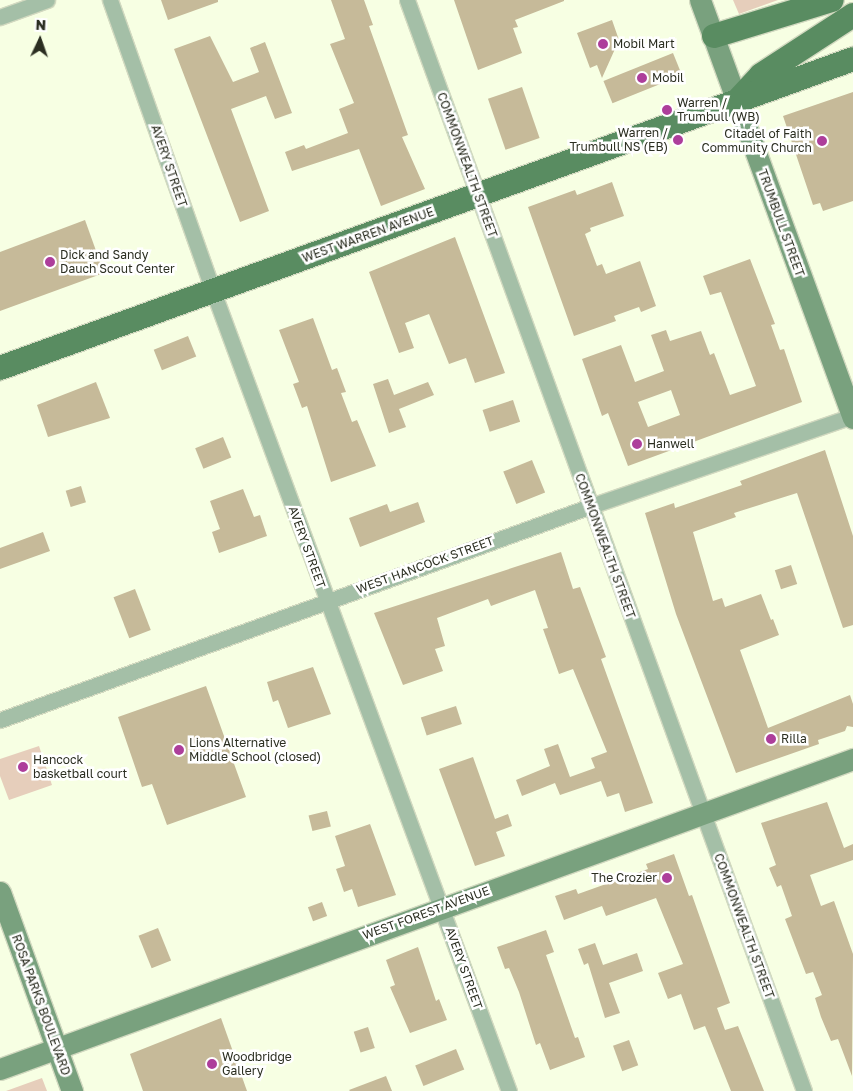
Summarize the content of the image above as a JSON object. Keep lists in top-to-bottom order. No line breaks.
{"streets":{"main road":["WEST WARREN AVENUE"],"street":["COMMONWEALTH STREET","AVERY STREET","TRUMBULL STREET","WEST HANCOCK STREET","WEST FOREST AVENUE","ROSA PARKS BOULEVARD"]},"crossings":[["COMMONWEALTH STREET","WEST WARREN AVENUE"],["COMMONWEALTH STREET","WEST HANCOCK STREET"],["COMMONWEALTH STREET","WEST FOREST AVENUE"],["AVERY STREET","WEST WARREN AVENUE"],["AVERY STREET","WEST HANCOCK STREET"],["AVERY STREET","WEST FOREST AVENUE"],["TRUMBULL STREET","WEST WARREN AVENUE"],["TRUMBULL STREET","WEST HANCOCK STREET"],["WEST FOREST AVENUE","ROSA PARKS BOULEVARD"]],"places":["Mobil Mart","Mobil","Warren / Trumbull (WB)","Warren / Trumbull NS (EB)","Citadel of Faith Community Church","Dick and Sandy Dauch Scout Center","Hanwell","Rilla","Lions Alternative Middle School (closed)","Hancock basketball court","The Crozier","Woodbridge Gallery"],"north":"top"}
